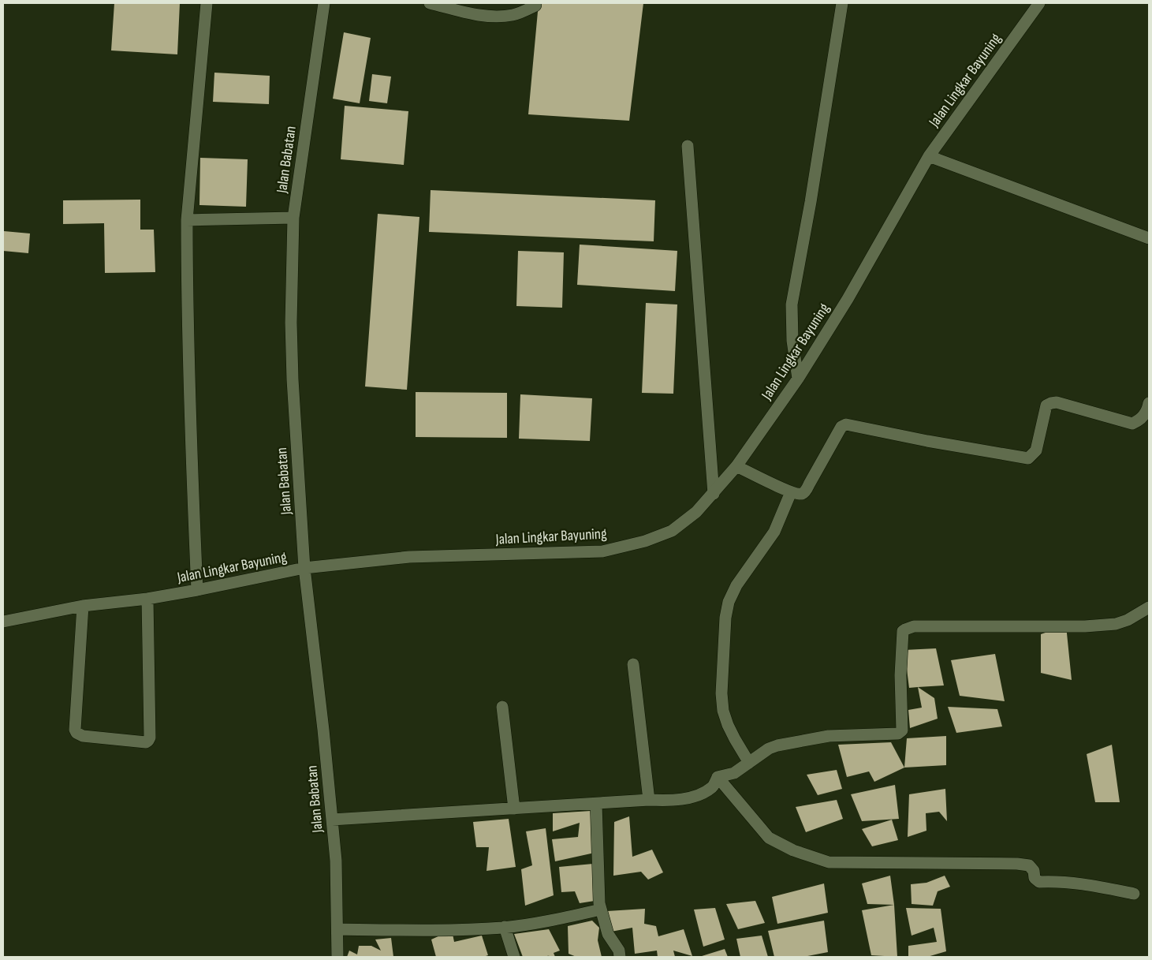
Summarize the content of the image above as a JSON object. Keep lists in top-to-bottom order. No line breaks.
{"streets":{"street":["Jalan Lingkar Bayuning","Jalan Babatan"]},"crossings":[["Jalan Lingkar Bayuning","Jalan Babatan"]]}
